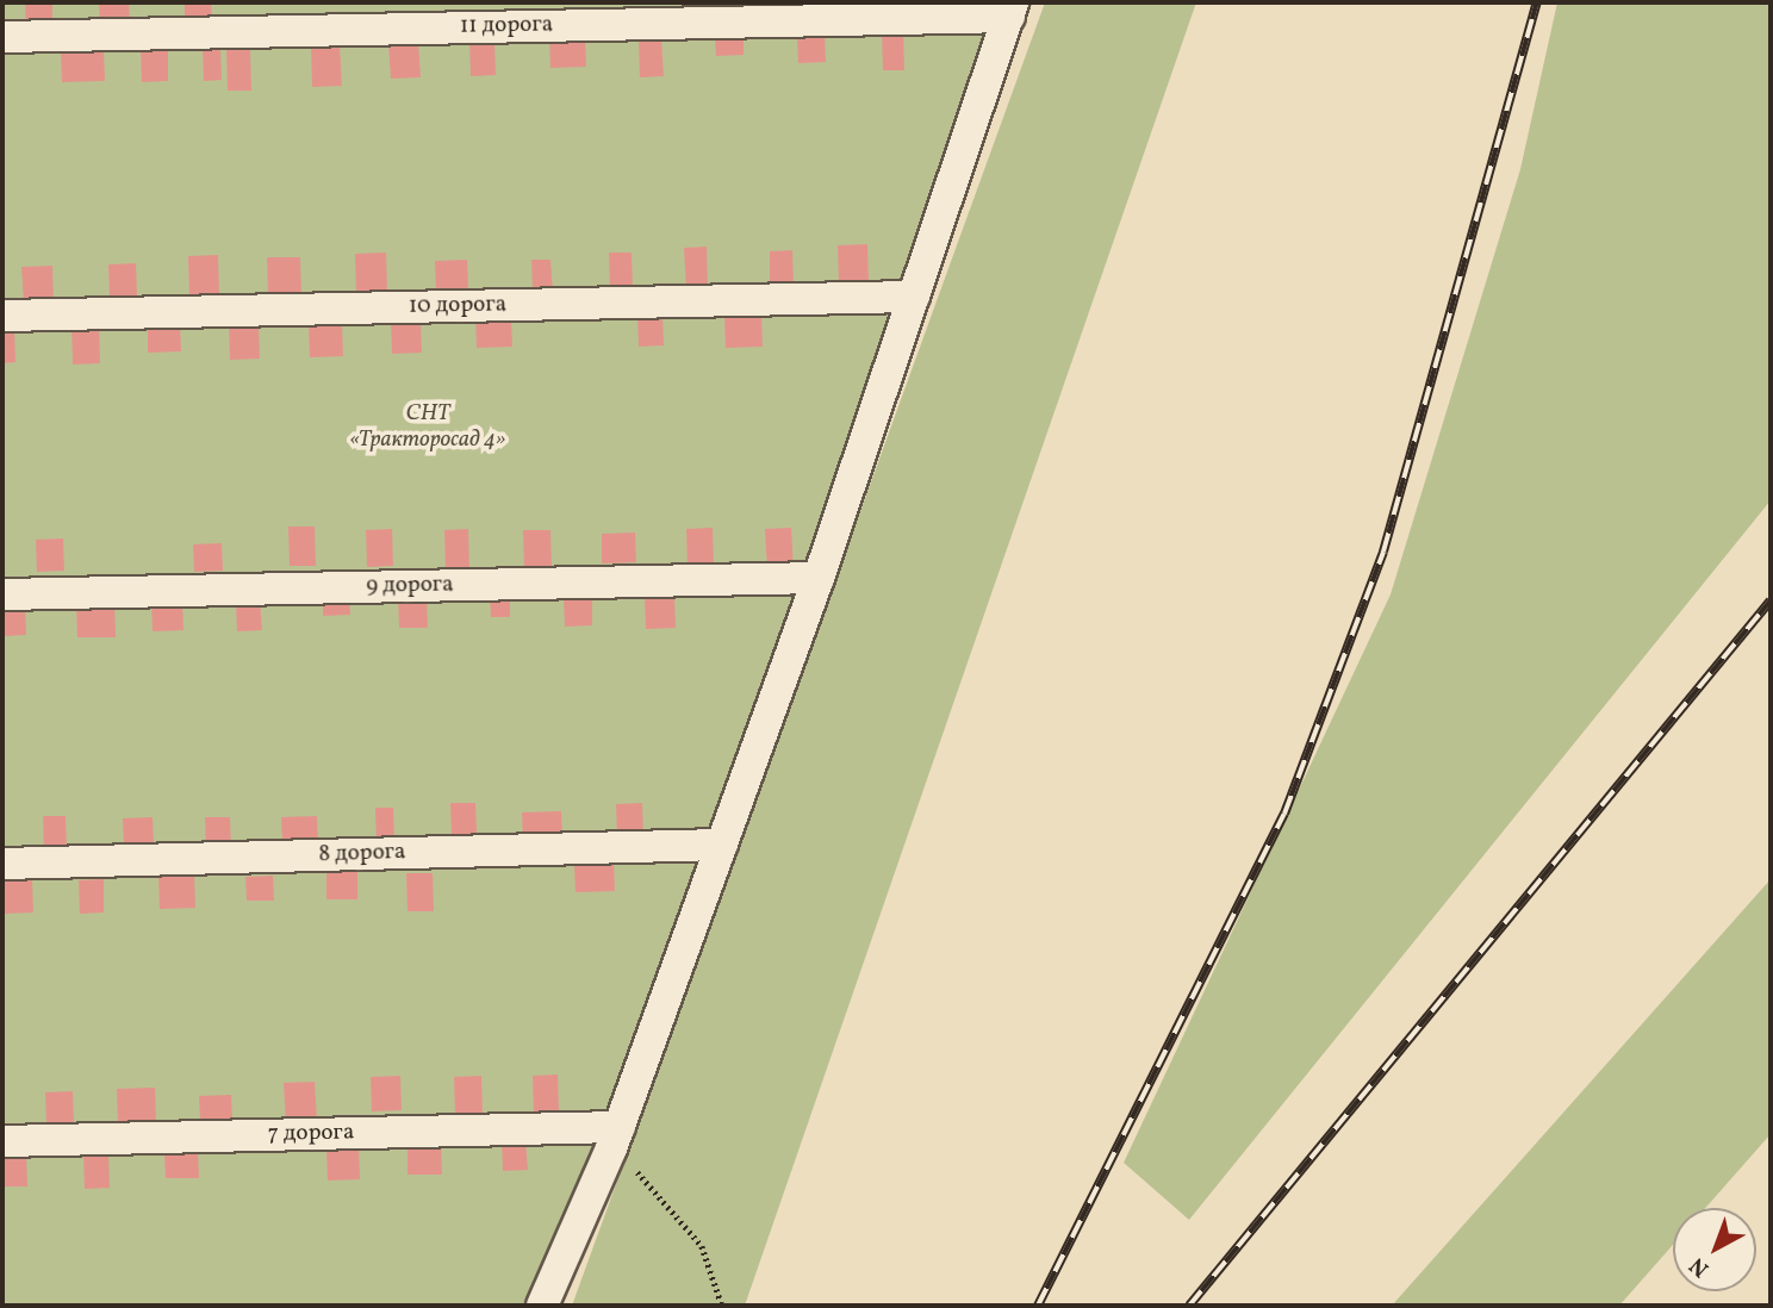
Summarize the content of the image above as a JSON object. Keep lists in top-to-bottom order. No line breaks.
{"streets":{"street":["11 дорога","10 дорога","9 дорога","8 дорога","7 дорога"]},"parks":["СНТ «Тракторосад 4»"],"north":"bottom left"}
